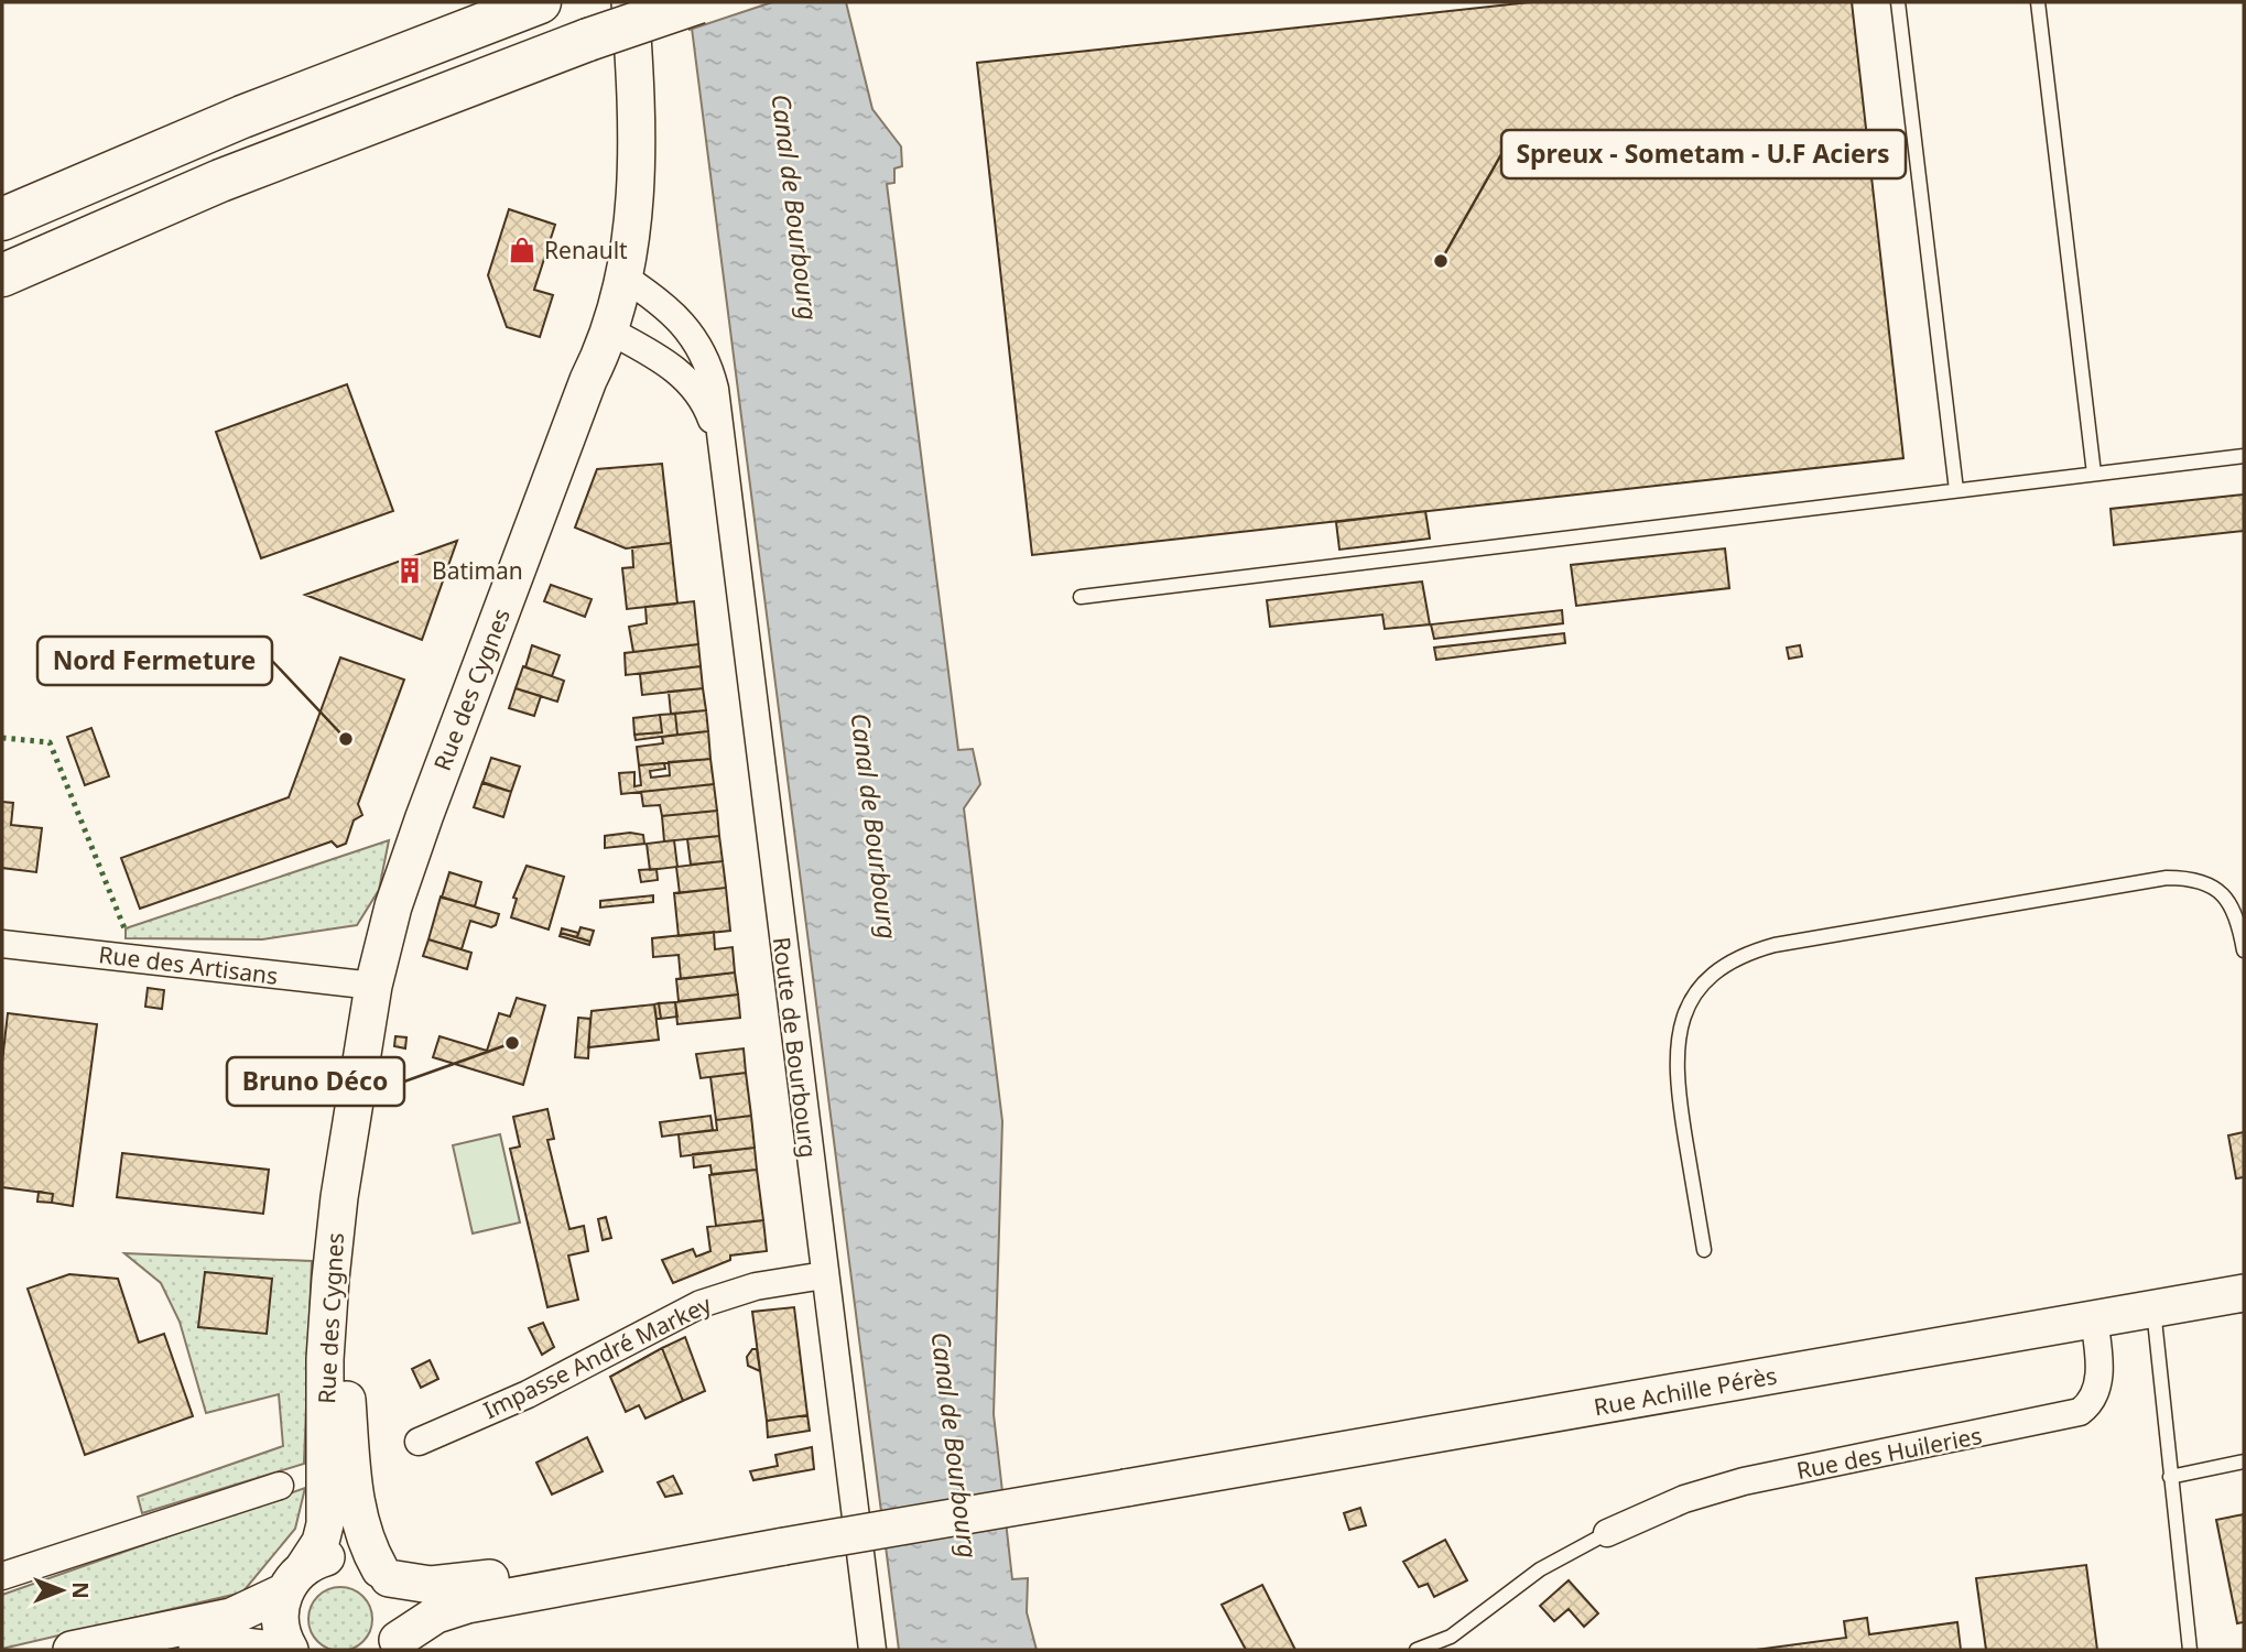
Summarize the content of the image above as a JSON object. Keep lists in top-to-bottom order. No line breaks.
{"streets":{"street":["Rue des Cygnes","Rue des Artisans","Route de Bourbourg","Impasse André Markey","Rue Achille Pérès","Rue des Huileries"]},"crossings":[["Rue des Cygnes","Rue des Artisans"],["Rue des Cygnes","Route de Bourbourg"],["Route de Bourbourg","Impasse André Markey"],["Rue Achille Pérès","Rue des Huileries"]],"water":["Canal de Bourbourg"],"places":{"shop":["Renault"],"other":["Spreux - Sometam - U.F Aciers","Nord Fermeture","Bruno Déco"],"building":["Batiman"]},"north":"right"}
